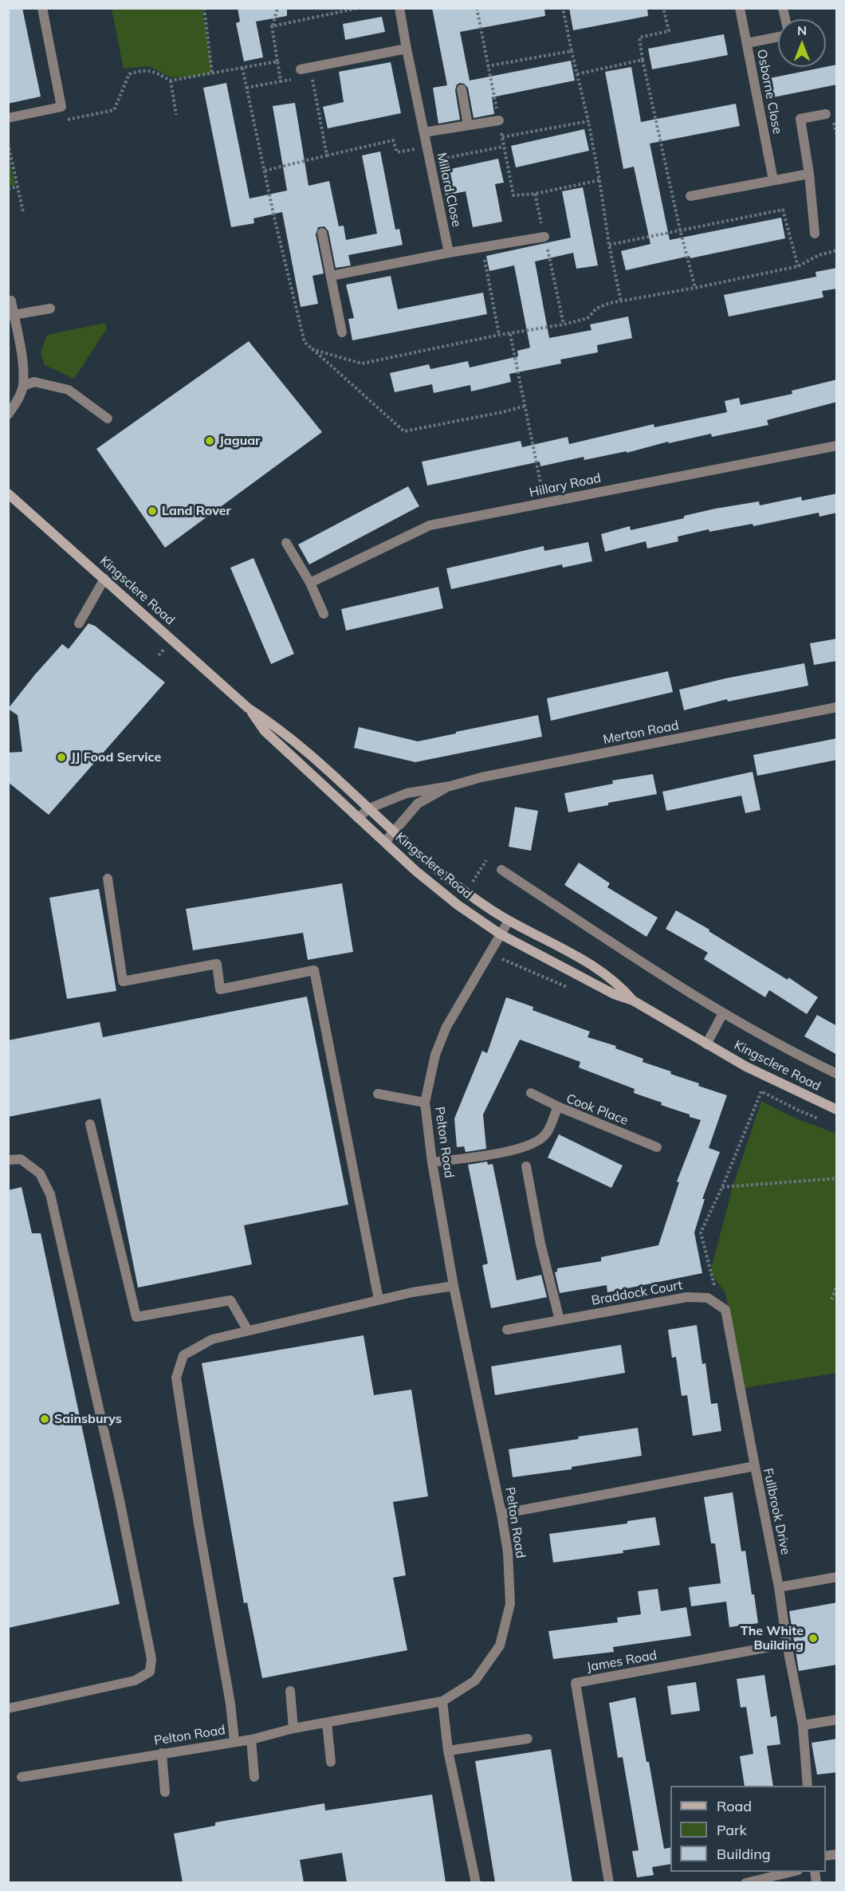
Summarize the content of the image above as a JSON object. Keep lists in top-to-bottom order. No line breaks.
{"streets":{"street":["Osborne Close","Millard Close","Hillary Road","Kingsclere Road","Merton Road","Cook Place","Pelton Road","Braddock Court","Fullbrook Drive","James Road"]},"crossings":[["Kingsclere Road","Merton Road"],["Kingsclere Road","Pelton Road"],["Cook Place","Pelton Road"],["Pelton Road","Fullbrook Drive"],["Fullbrook Drive","James Road"]],"places":["Jaguar","Land Rover","JJ Food Service","Sainsburys","The White Building"],"legend":["Road","Park","Building"],"north":"top"}
